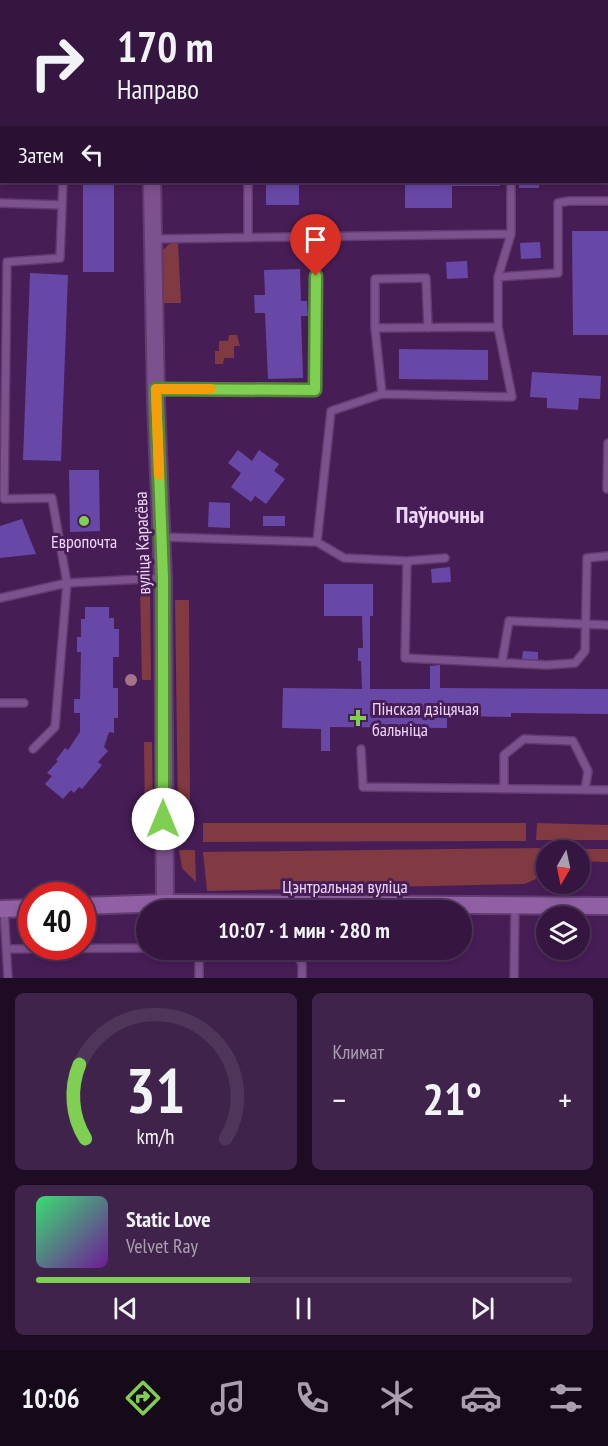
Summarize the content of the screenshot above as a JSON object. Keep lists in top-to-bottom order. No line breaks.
{"streets":{"main road":["Цэнтральная вуліца"],"street":["вуліца Карасёва"]},"districts":["Паўночны"],"places":{"other":["Европочта"],"health":["Пінская дзіцячая бальніца"]},"north":"bottom","page":{"turn":["170 m","Направо"],"then":"Затем","limit":"40","trip":"10:07 · 1 мин · 280 m","tile":"Климат","heat":["−","21°","+"],"song":["Static Love","Velvet Ray"],"tabs":"10:06","gauge":["31","km/h"]}}
